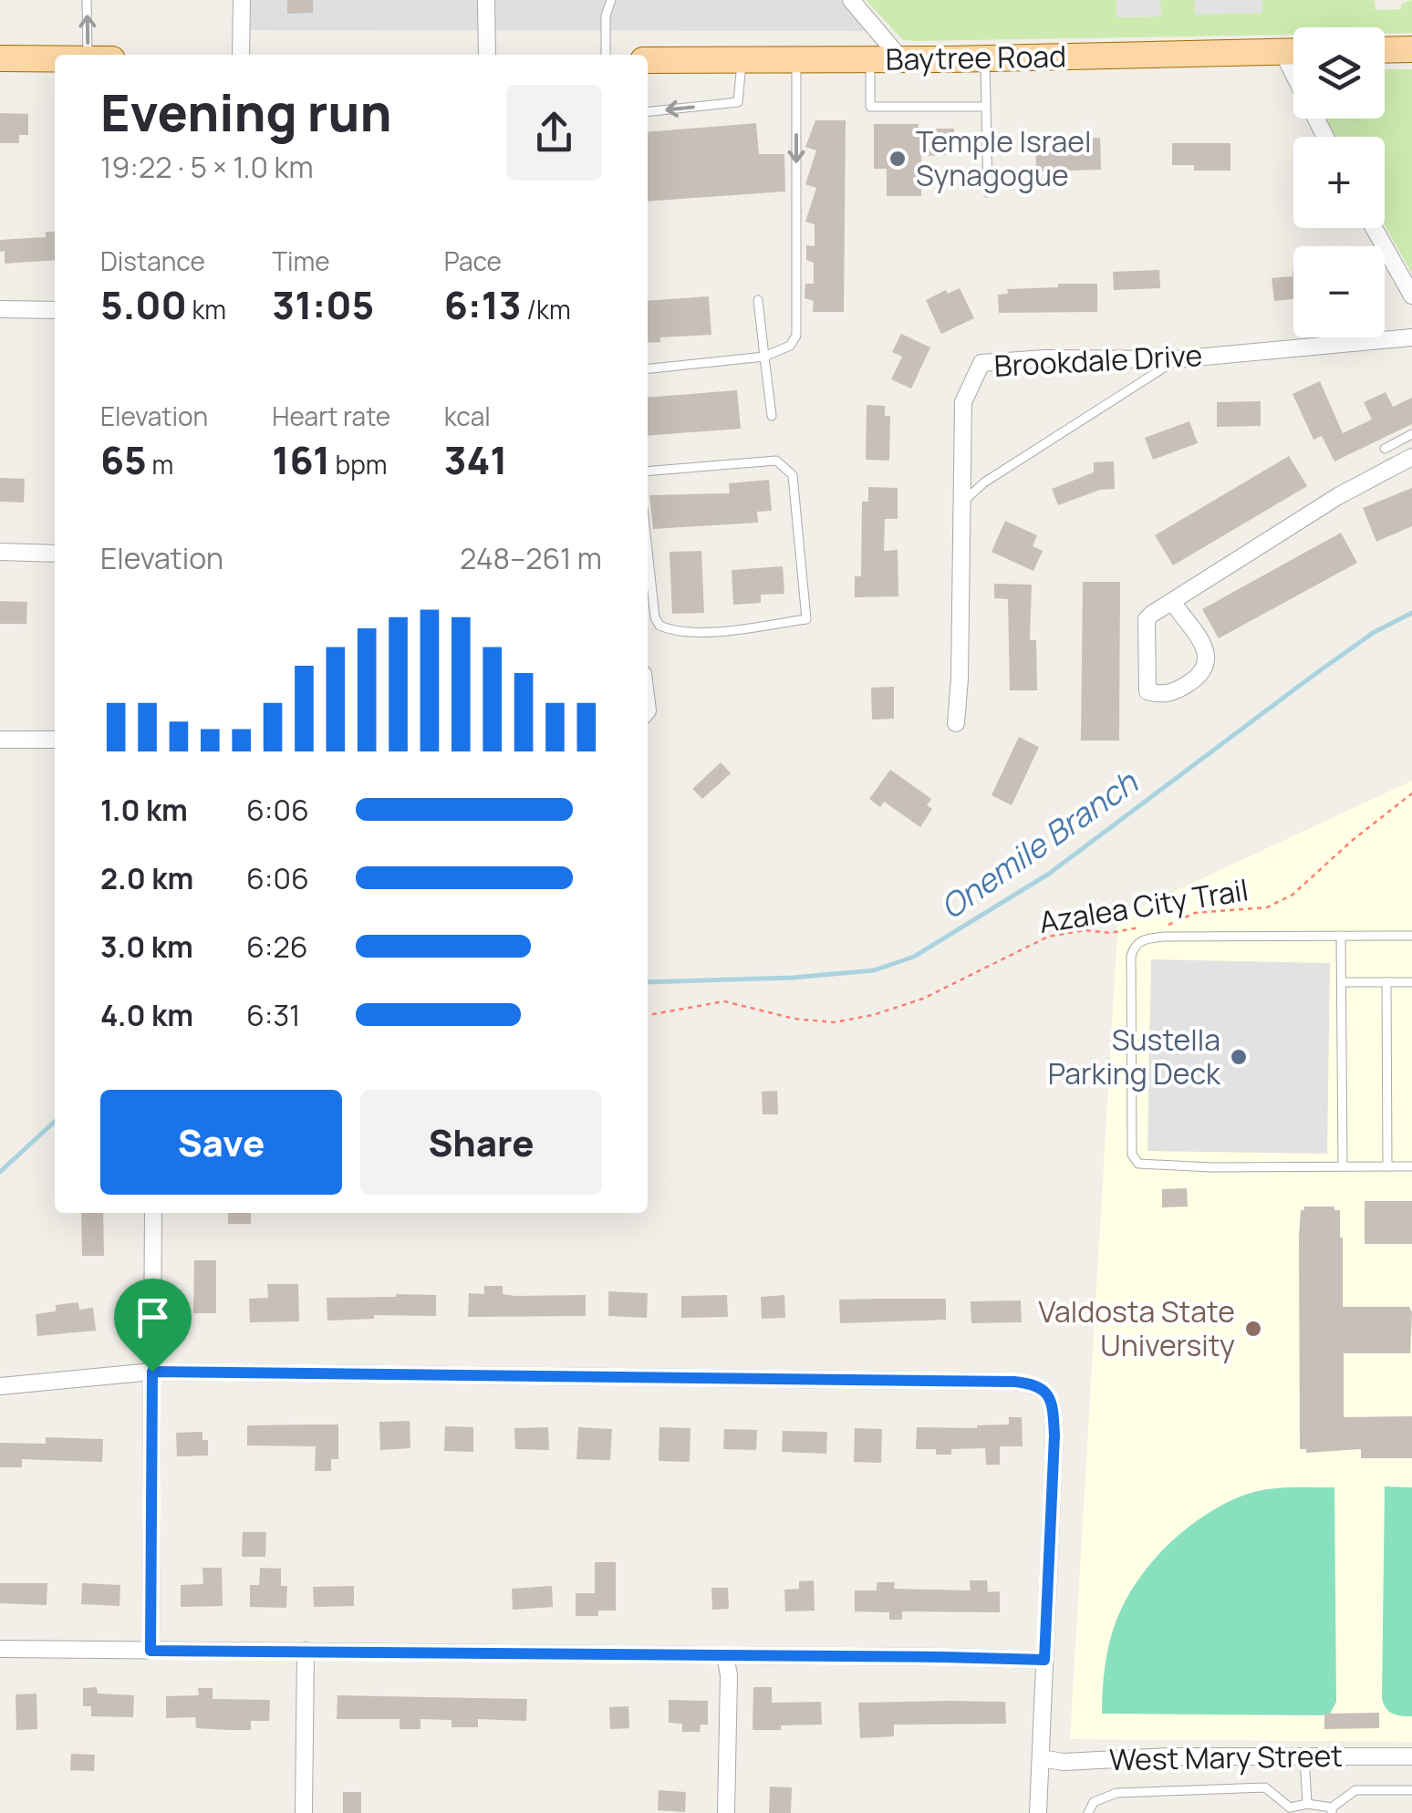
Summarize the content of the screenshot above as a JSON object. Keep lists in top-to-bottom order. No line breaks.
{"streets":{"main road":["Baytree Road"],"street":["Brookdale Drive","West Mary Street"],"path":["Azalea City Trail"]},"water":["Onemile Branch"],"places":["Temple Israel Synagogue","Sustella Parking Deck","Valdosta State University"],"page":{"map_buttons":["+","−"],"heading":["Evening run","19:22 · 5 × 1.0 km"],"stats":[["Distance","5.00 km"],["Time","31:05"],["Pace","6:13 /km"],["Elevation","65 m"],["Heart rate","161 bpm"],["kcal","341"]],"chart":["Elevation","248–261 m"],"list":[{"name":"1.0 km","note":"6:06"},{"name":"2.0 km","note":"6:06"},{"name":"3.0 km","note":"6:26"},{"name":"4.0 km","note":"6:31"}],"buttons":["Save","Share"]}}
